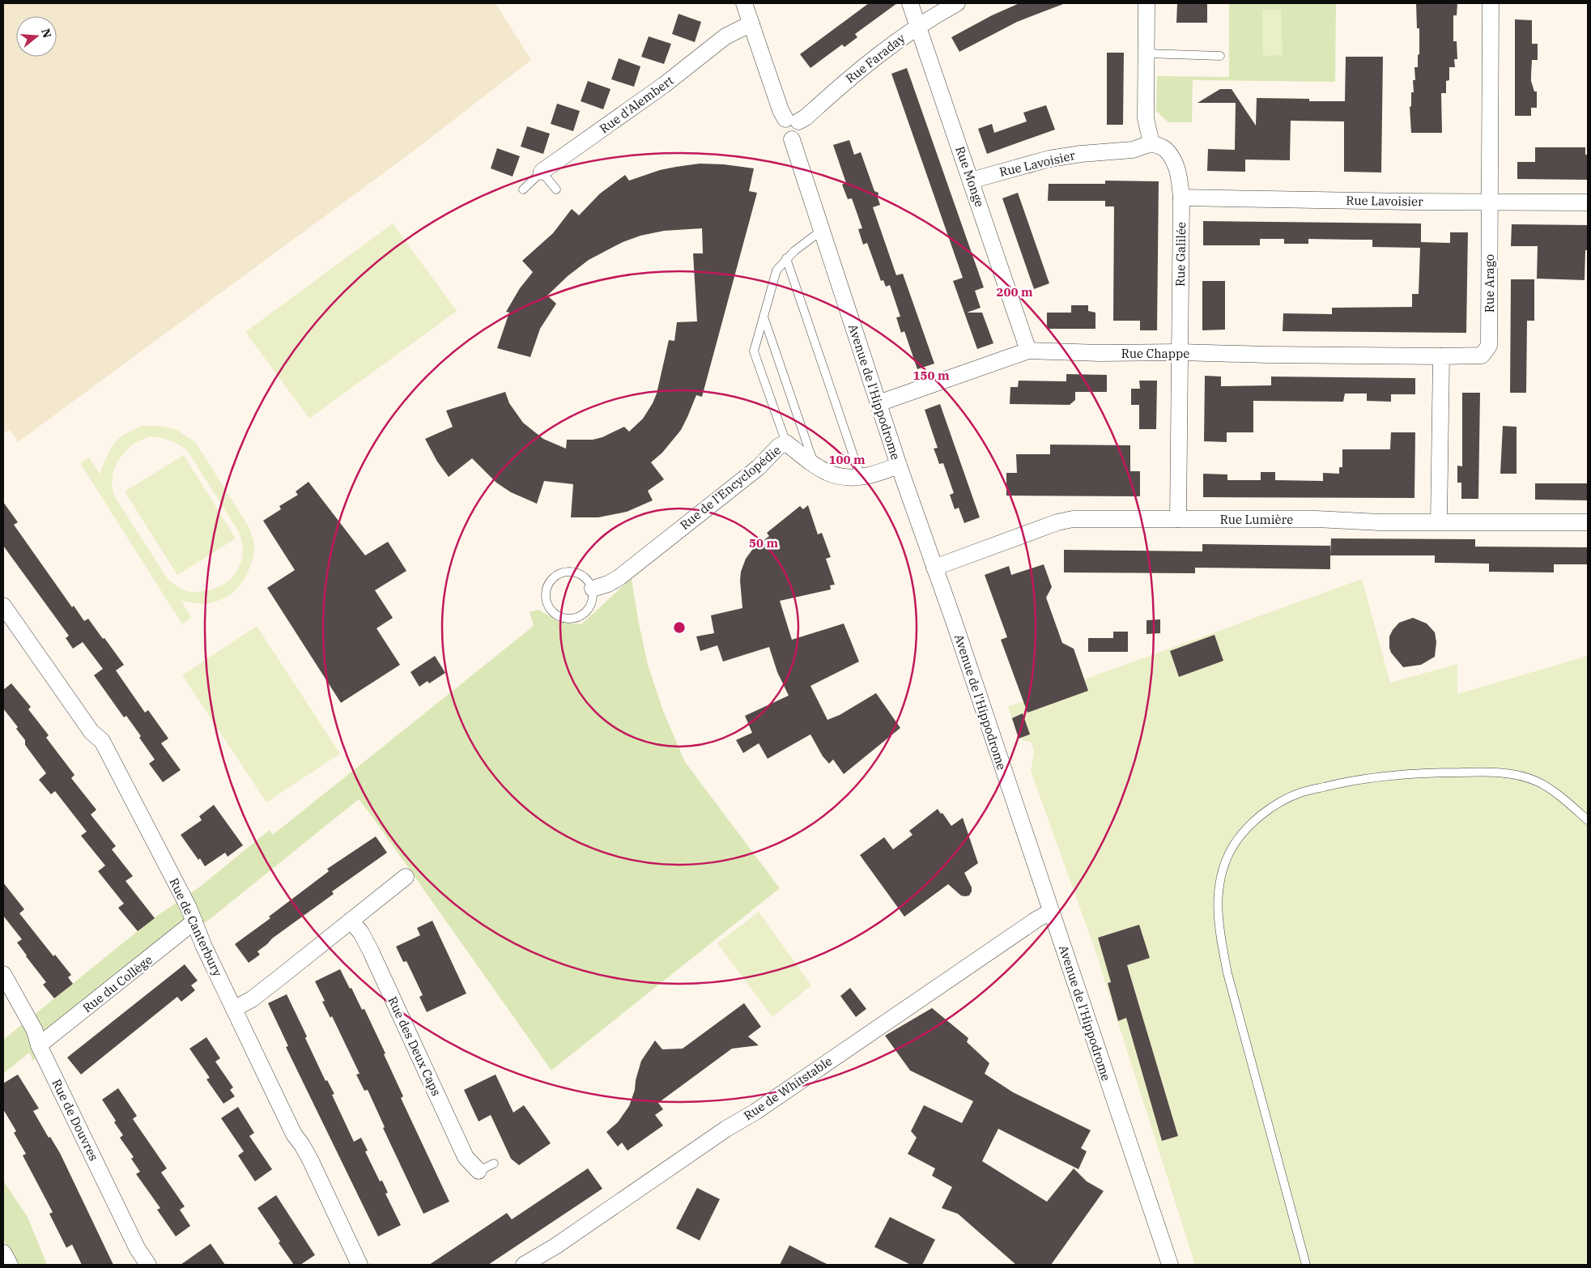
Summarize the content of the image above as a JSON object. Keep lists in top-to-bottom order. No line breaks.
{"streets":{"street":["Rue Faraday","Rue d'Alembert","Rue Lavoisier","Rue Monge","Rue Galilée","Rue Arago","Rue Chappe","Avenue de l'Hippodrome","Rue de l'Encyclopédie","Rue Lumière","Rue de Canterbury","Rue du Collège","Rue des Deux Caps","Rue de Whitstable","Rue de Douvres"]},"crossings":[["Rue Faraday","Rue Monge"],["Rue Faraday","Avenue de l'Hippodrome"],["Rue Lavoisier","Rue Monge"],["Rue Lavoisier","Rue Galilée"],["Rue Lavoisier","Rue Arago"],["Rue Monge","Rue Chappe"],["Rue Galilée","Rue Chappe"],["Rue Galilée","Rue Lumière"],["Rue Arago","Rue Chappe"],["Rue Chappe","Avenue de l'Hippodrome"],["Avenue de l'Hippodrome","Rue de l'Encyclopédie"],["Avenue de l'Hippodrome","Rue Lumière"],["Avenue de l'Hippodrome","Rue de Whitstable"],["Rue de Canterbury","Rue du Collège"],["Rue du Collège","Rue de Douvres"]],"north":"right","rings":["200 m","150 m","100 m","50 m"]}
